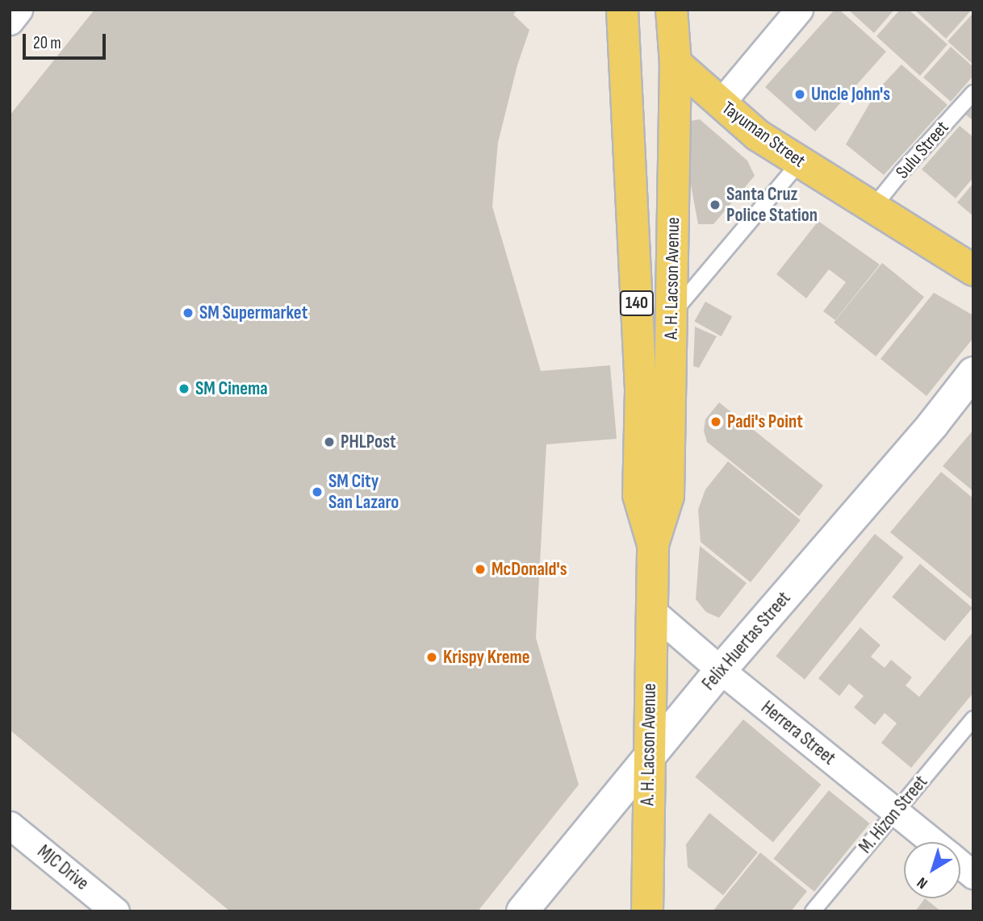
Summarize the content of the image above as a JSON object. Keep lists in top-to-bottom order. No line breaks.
{"streets":{"main road":["Tayuman Street","A. H. Lacson Avenue","140"],"street":["Felix Huertas Street","Herrera Street","MJC Drive"],"lane":["Sulu Street","M. Hizon Street"]},"crossings":[["Tayuman Street","Sulu Street"],["Tayuman Street","A. H. Lacson Avenue"],["A. H. Lacson Avenue","Felix Huertas Street"],["A. H. Lacson Avenue","Herrera Street"],["Felix Huertas Street","Herrera Street"],["Herrera Street","M. Hizon Street"]],"places":["Uncle John's","Santa Cruz Police Station","SM Supermarket","SM Cinema","Padi's Point","PHLPost","SM City San Lazaro","McDonald's","Krispy Kreme"],"scale_bar":"20 m","north":"bottom left"}
